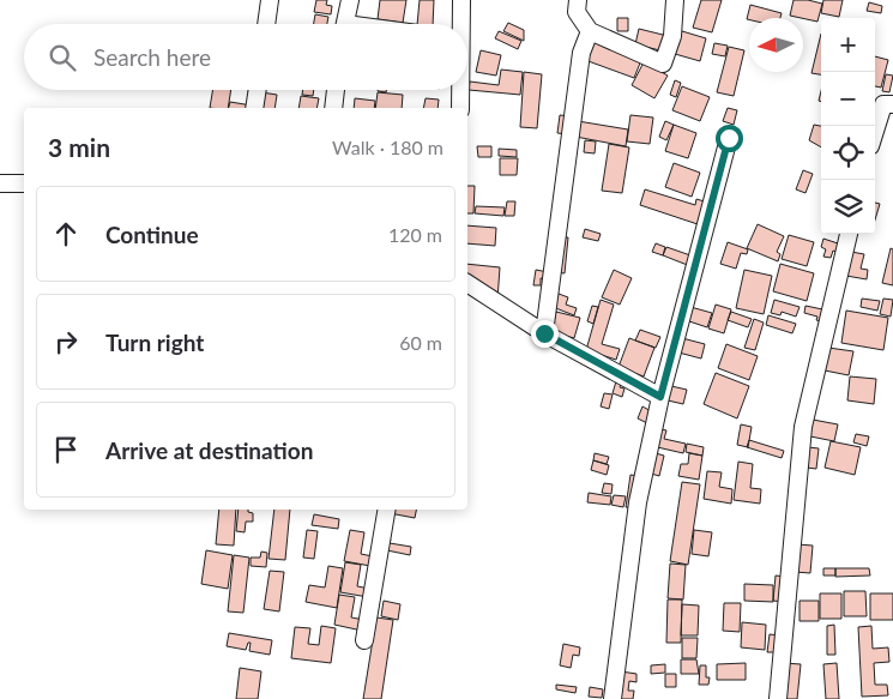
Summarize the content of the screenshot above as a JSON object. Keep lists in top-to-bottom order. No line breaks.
{"north":"left","page":{"map_buttons":["+","−"],"search":"Search here","heading":["3 min","Walk · 180 m"],"list":[["Continue","120 m"],["Turn right","60 m"],"Arrive at destination"]}}
